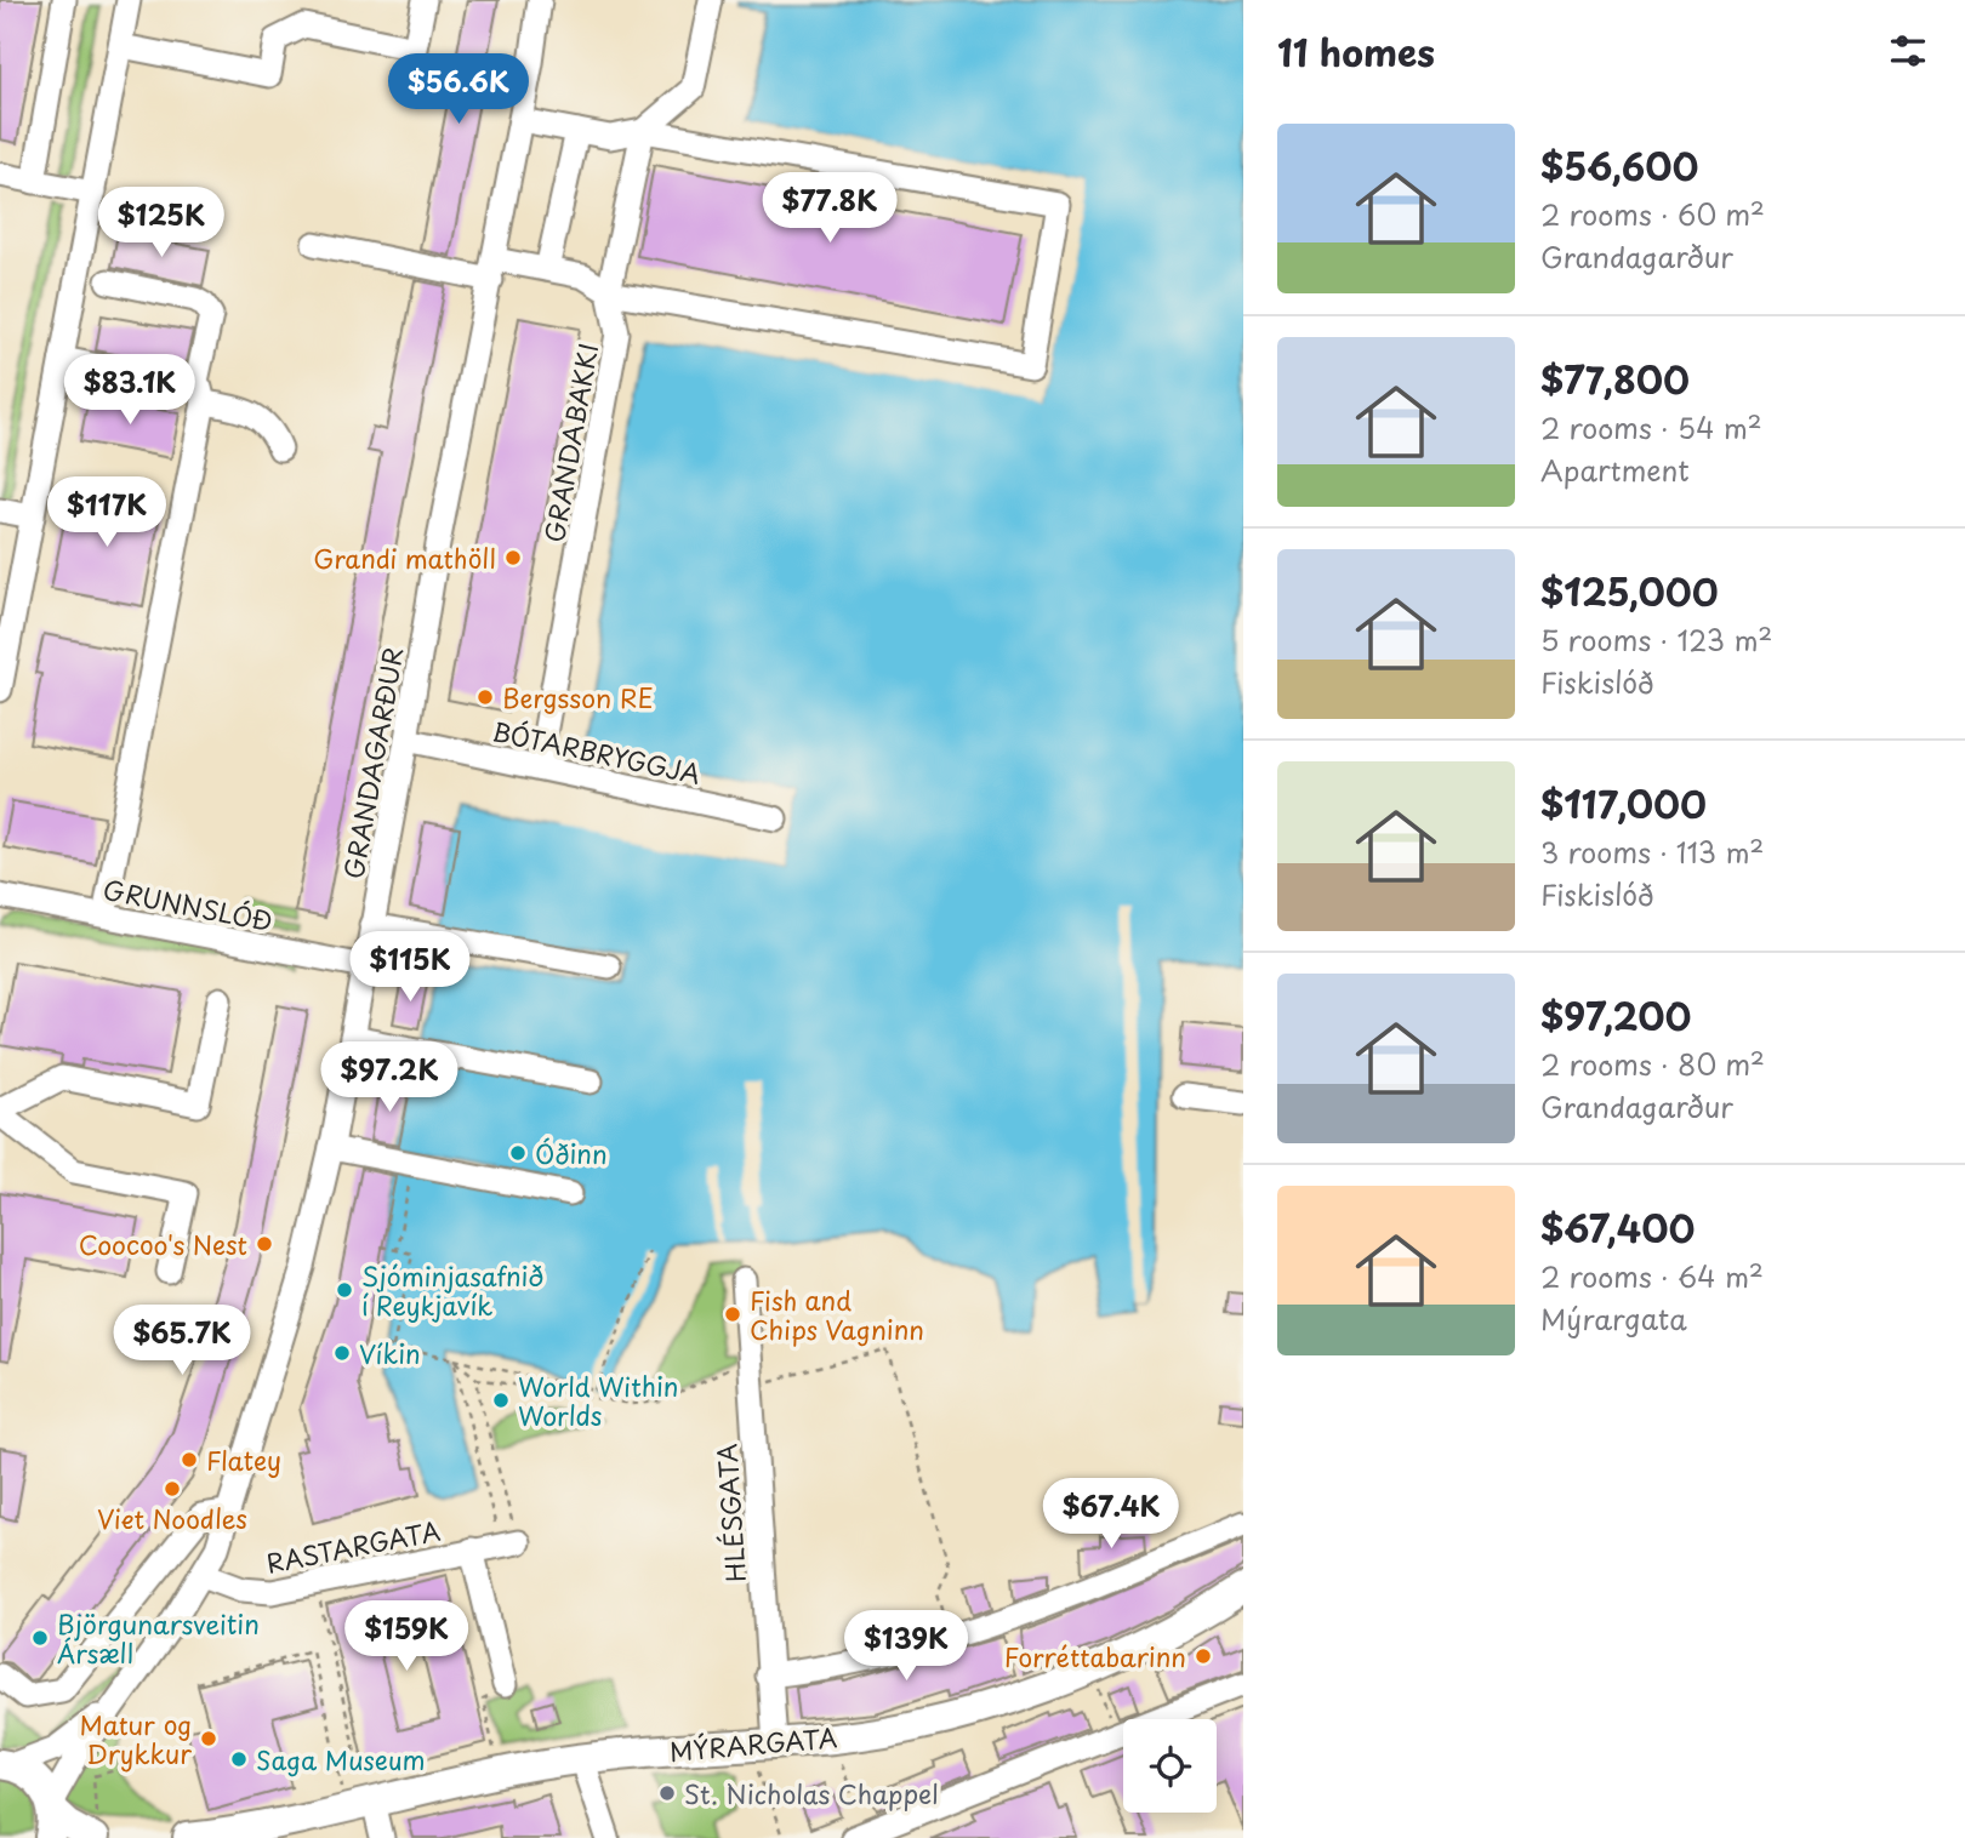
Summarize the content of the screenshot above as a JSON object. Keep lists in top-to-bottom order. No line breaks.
{"streets":{"main road":["MÝRARGATA"],"street":["GRANDABAKKI","BÓTARBRYGGJA","GRANDAGARÐUR","GRUNNSLÓÐ","HLÉSGATA","RASTARGATA"]},"crossings":[["GRANDABAKKI","BÓTARBRYGGJA"],["BÓTARBRYGGJA","GRANDAGARÐUR"],["GRANDAGARÐUR","GRUNNSLÓÐ"],["GRANDAGARÐUR","RASTARGATA"],["HLÉSGATA","MÝRARGATA"]],"places":["Grandi mathöll","Bergsson RE","Óðinn","Coocoo's Nest","Sjóminjasafnið í Reykjavík","Fish and Chips Vagninn","Víkin","World Within Worlds","Flatey","Viet Noodles","Björgunarsveitin Ársæll","Forréttabarinn","Matur og Drykkur","Saga Museum","St. Nicholas Chappel"],"page":{"heading":"11 homes","price":["$56.6K","$77.8K","$125K","$83.1K","$117K","$115K","$97.2K","$65.7K","$67.4K","$159K","$139K"],"list":[{"name":"$56,600","note":"2 rooms · 60 m² · Grandagarður"},{"name":"$77,800","note":"2 rooms · 54 m² · Apartment"},{"name":"$125,000","note":"5 rooms · 123 m² · Fiskislóð"},{"name":"$117,000","note":"3 rooms · 113 m² · Fiskislóð"},{"name":"$97,200","note":"2 rooms · 80 m² · Grandagarður"},{"name":"$67,400","note":"2 rooms · 64 m² · Mýrargata"}]}}
